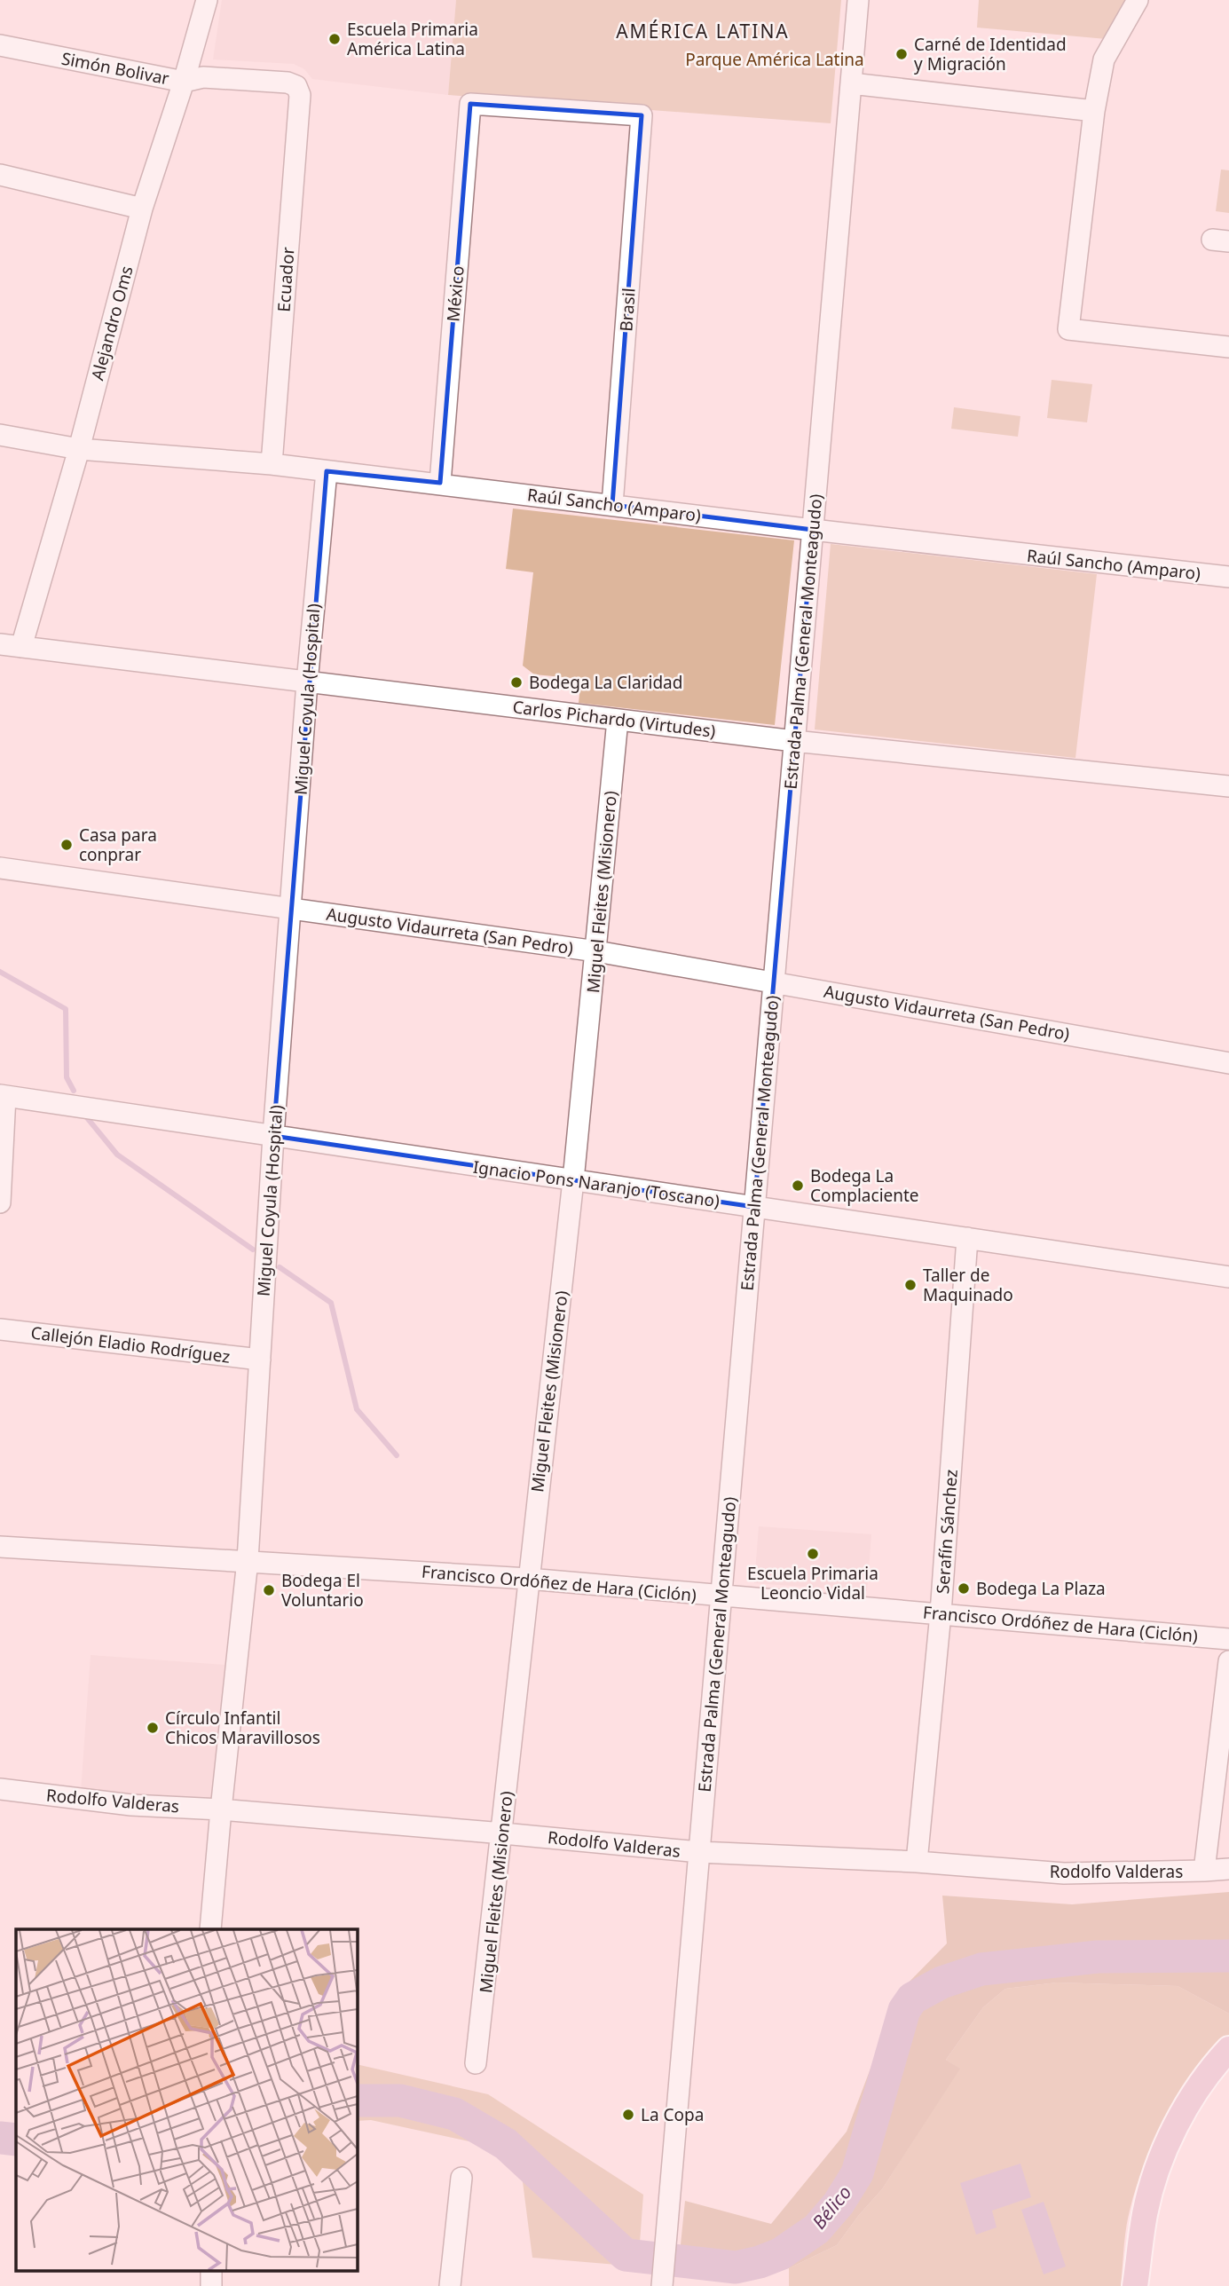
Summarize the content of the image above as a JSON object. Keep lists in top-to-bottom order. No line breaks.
{"streets":{"street":["Simón Bolivar","Ecuador","México","Brasil","Alejandro Oms","Raúl Sancho (Amparo)","Estrada Palma (General Monteagudo)","Miguel Coyula (Hospital)","Carlos Pichardo (Virtudes)","Miguel Fleites (Misionero)","Augusto Vidaurreta (San Pedro)","Ignacio Pons Naranjo (Toscano)","Callejón Eladio Rodríguez","Serafín Sánchez","Francisco Ordóñez de Hara (Ciclón)","Rodolfo Valderas"]},"crossings":[["Simón Bolivar","Ecuador"],["Simón Bolivar","Alejandro Oms"],["Ecuador","Raúl Sancho (Amparo)"],["México","Brasil"],["México","Raúl Sancho (Amparo)"],["Brasil","Raúl Sancho (Amparo)"],["Alejandro Oms","Raúl Sancho (Amparo)"],["Alejandro Oms","Carlos Pichardo (Virtudes)"],["Raúl Sancho (Amparo)","Estrada Palma (General Monteagudo)"],["Raúl Sancho (Amparo)","Miguel Coyula (Hospital)"],["Estrada Palma (General Monteagudo)","Carlos Pichardo (Virtudes)"],["Estrada Palma (General Monteagudo)","Augusto Vidaurreta (San Pedro)"],["Estrada Palma (General Monteagudo)","Ignacio Pons Naranjo (Toscano)"],["Estrada Palma (General Monteagudo)","Francisco Ordóñez de Hara (Ciclón)"],["Estrada Palma (General Monteagudo)","Rodolfo Valderas"],["Miguel Coyula (Hospital)","Carlos Pichardo (Virtudes)"],["Miguel Coyula (Hospital)","Augusto Vidaurreta (San Pedro)"],["Miguel Coyula (Hospital)","Ignacio Pons Naranjo (Toscano)"],["Miguel Coyula (Hospital)","Callejón Eladio Rodríguez"],["Miguel Coyula (Hospital)","Francisco Ordóñez de Hara (Ciclón)"],["Miguel Coyula (Hospital)","Rodolfo Valderas"],["Carlos Pichardo (Virtudes)","Miguel Fleites (Misionero)"],["Miguel Fleites (Misionero)","Augusto Vidaurreta (San Pedro)"],["Miguel Fleites (Misionero)","Ignacio Pons Naranjo (Toscano)"],["Miguel Fleites (Misionero)","Francisco Ordóñez de Hara (Ciclón)"],["Miguel Fleites (Misionero)","Rodolfo Valderas"],["Ignacio Pons Naranjo (Toscano)","Serafín Sánchez"],["Serafín Sánchez","Francisco Ordóñez de Hara (Ciclón)"],["Serafín Sánchez","Rodolfo Valderas"]],"districts":["AMÉRICA LATINA"],"water":["Bélico"],"parks":["Parque América Latina"],"places":["Escuela Primaria América Latina","Carné de Identidad y Migración","Bodega La Claridad","Casa para conprar","Bodega La Complaciente","Taller de Maquinado","Escuela Primaria Leoncio Vidal","Bodega La Plaza","Bodega El Voluntario","Círculo Infantil Chicos Maravillosos","La Copa"]}
